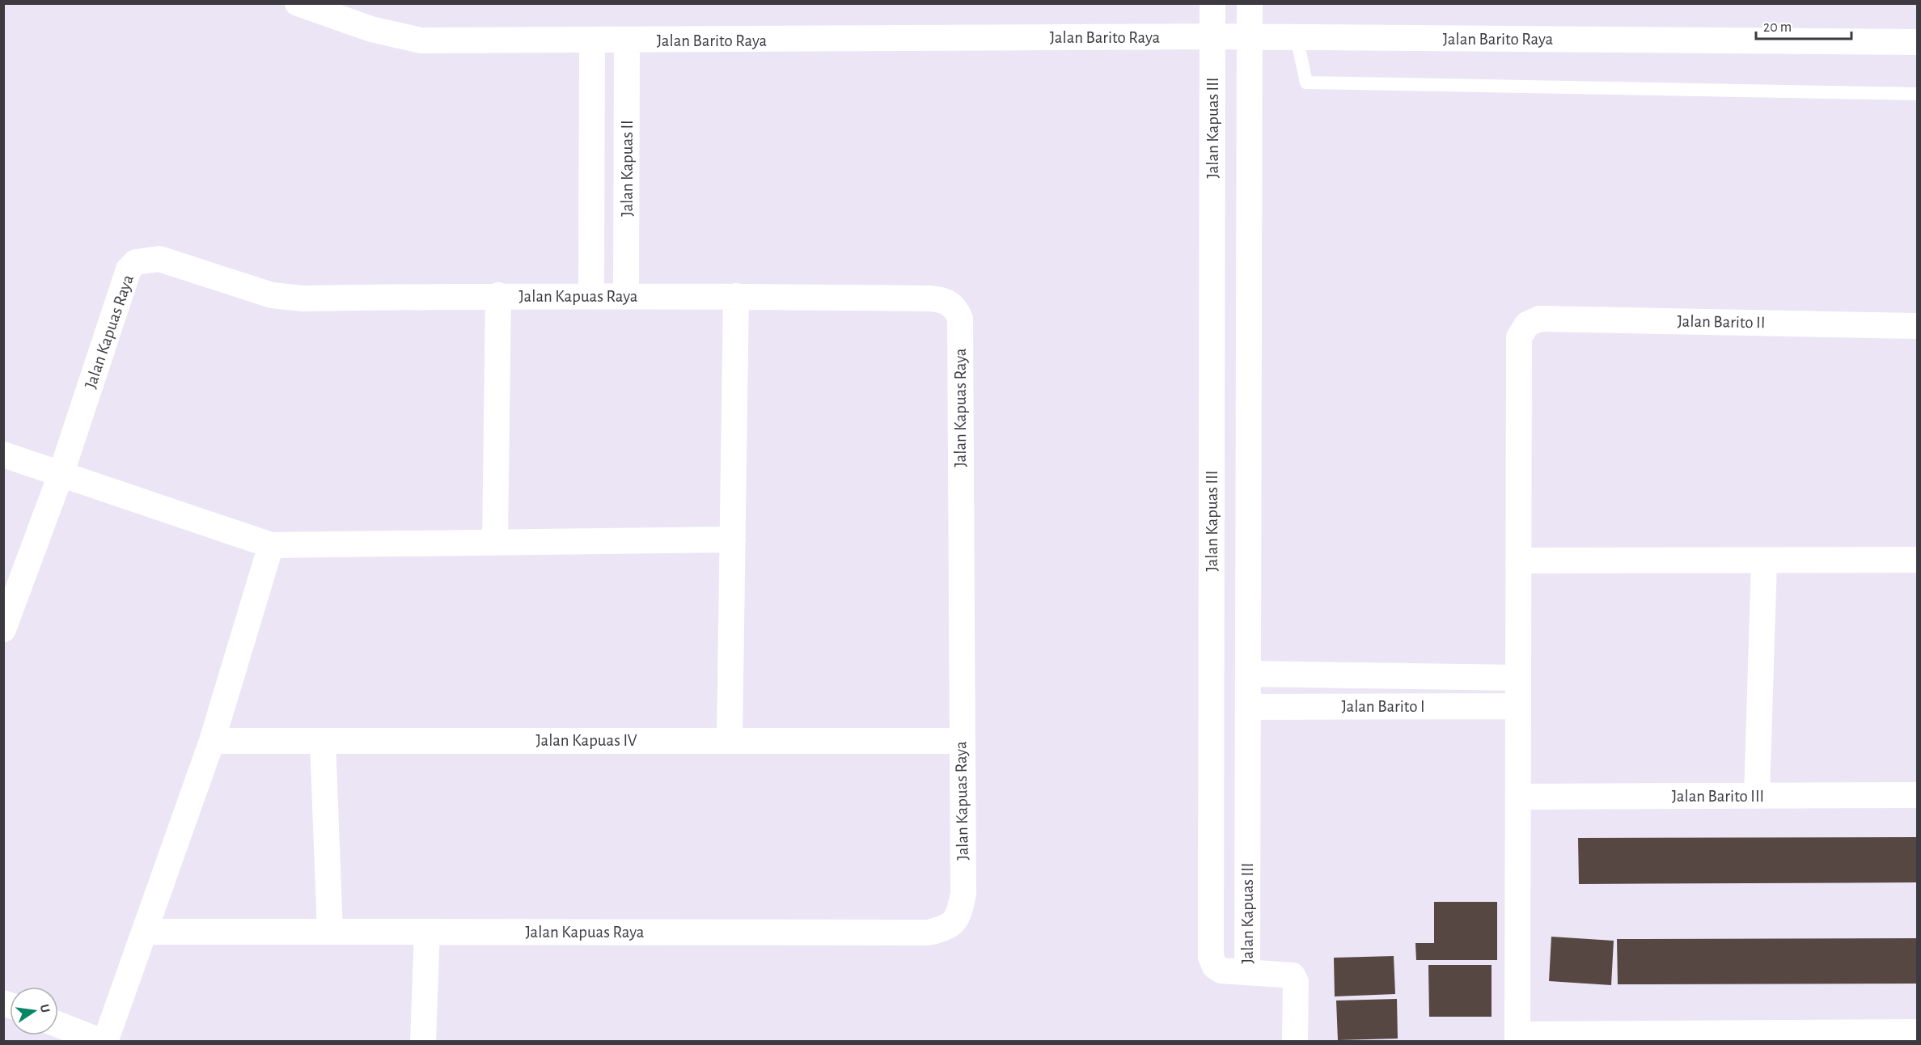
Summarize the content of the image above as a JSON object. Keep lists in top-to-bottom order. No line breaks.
{"streets":{"street":["Jalan Barito Raya","Jalan Kapuas III","Jalan Kapuas II","Jalan Kapuas Raya","Jalan Barito II","Jalan Barito I","Jalan Kapuas IV","Jalan Barito III"]},"crossings":[["Jalan Barito Raya","Jalan Kapuas III"],["Jalan Barito Raya","Jalan Kapuas II"],["Jalan Kapuas III","Jalan Barito I"],["Jalan Kapuas II","Jalan Kapuas Raya"],["Jalan Kapuas Raya","Jalan Kapuas IV"]],"scale_bar":"20 m","north":"right"}
